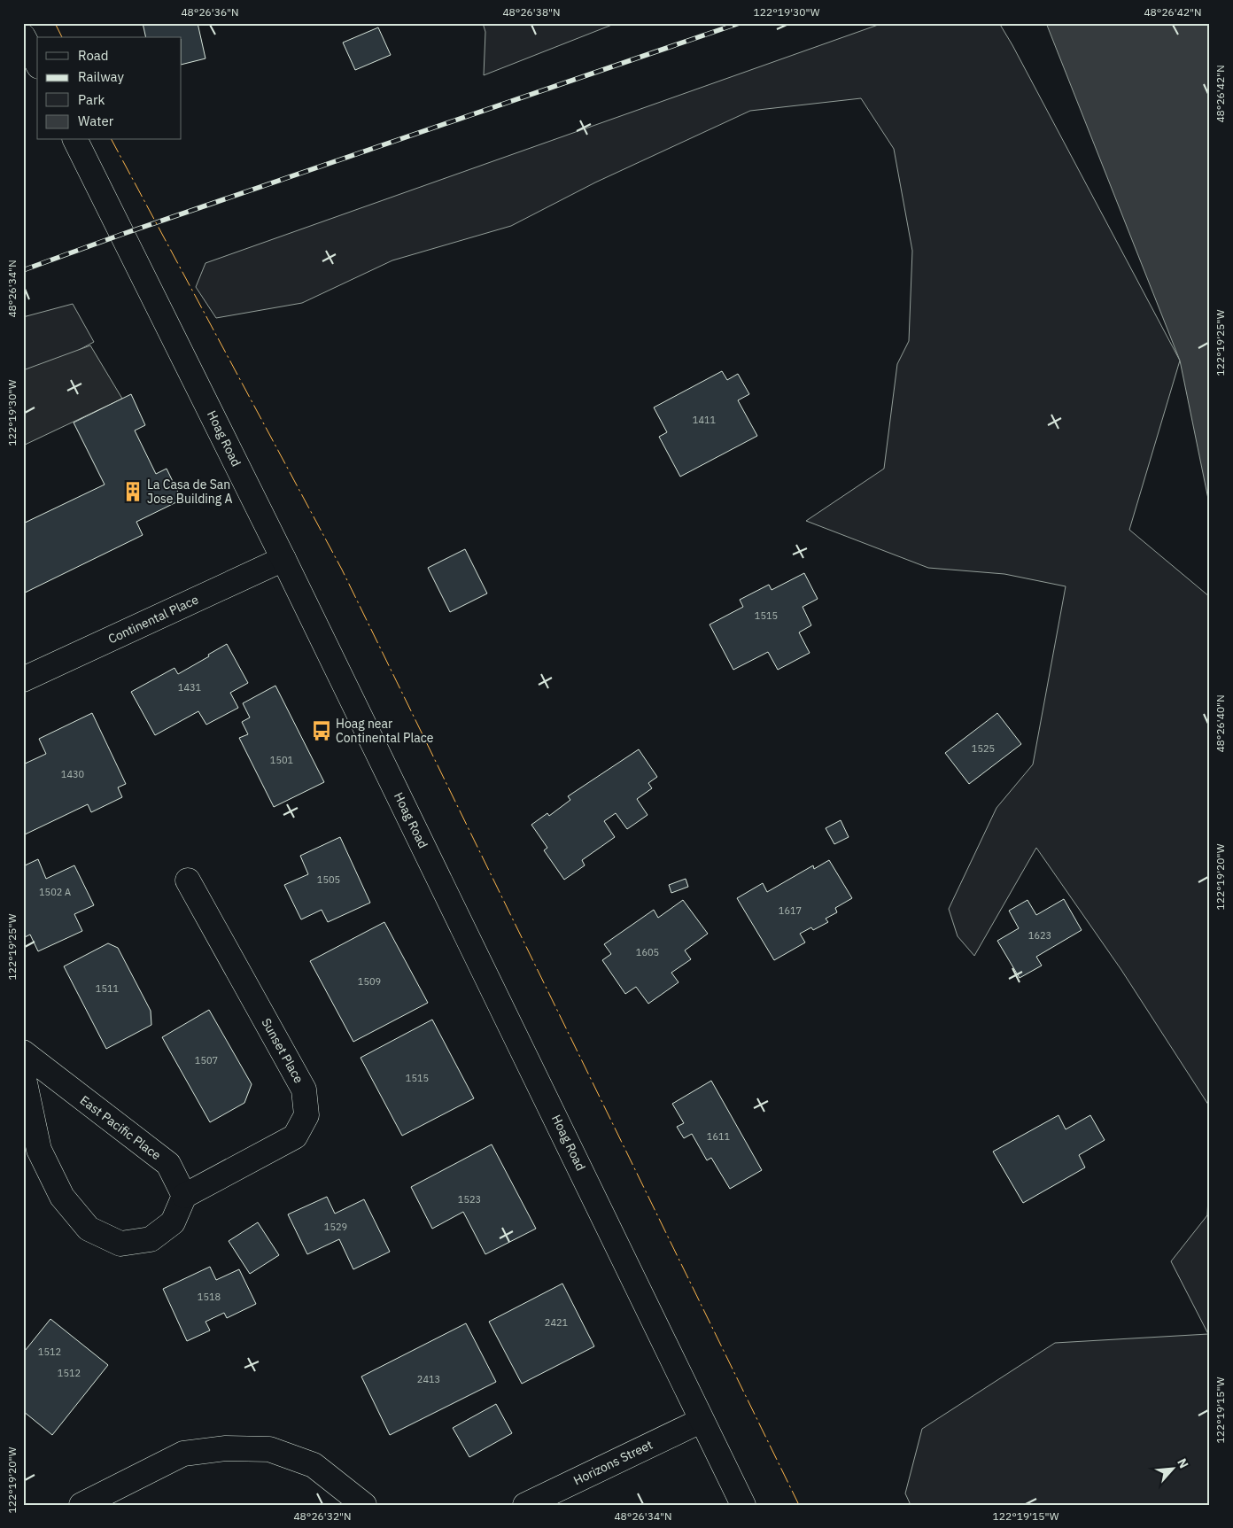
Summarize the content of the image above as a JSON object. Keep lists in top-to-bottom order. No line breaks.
{"streets":{"street":["Hoag Road","Continental Place","Sunset Place","East Pacific Place","Horizons Street"]},"crossings":[["Hoag Road","Continental Place"],["Hoag Road","Horizons Street"],["Sunset Place","East Pacific Place"]],"places":{"building":["La Casa de San Jose Building A"],"bus stop":["Hoag near Continental Place"]},"house_numbers":["1411","1515","1431","1525","1501","1430","1505","1502 A","1617","1623","1605","1509","1511","1507","1515","1611","1523","1529","1518","2421","1512","1512","2413"],"legend":["Road","Railway","Park","Water"],"north":"top right","coordinates":["48°26'36\"N","48°26'38\"N","122°19'30\"W","48°26'42\"N","48°26'34\"N","122°19'25\"W","48°26'40\"N","122°19'20\"W","122°19'15\"W","48°26'32\"N"]}
